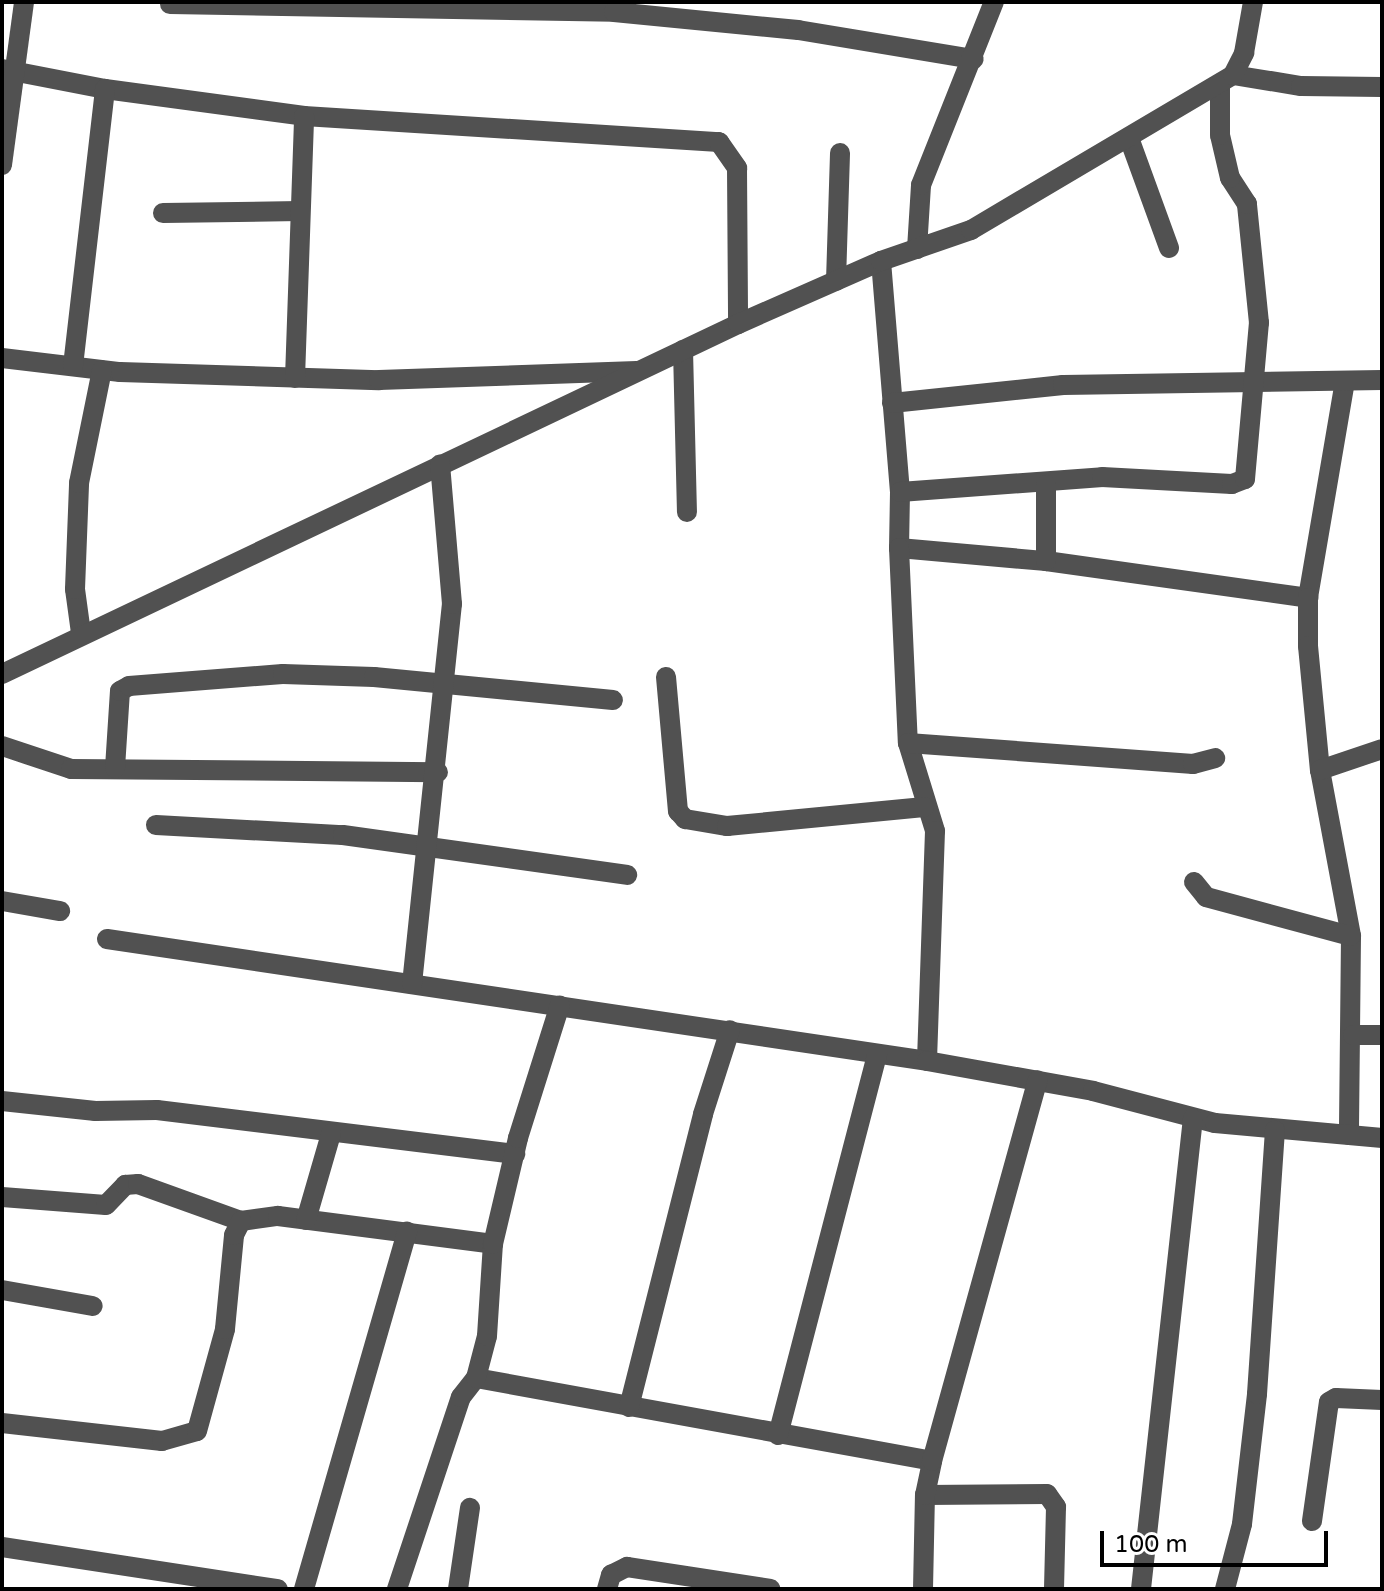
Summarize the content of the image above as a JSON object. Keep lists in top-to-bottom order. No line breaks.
{"scale_bar":"100 m"}
